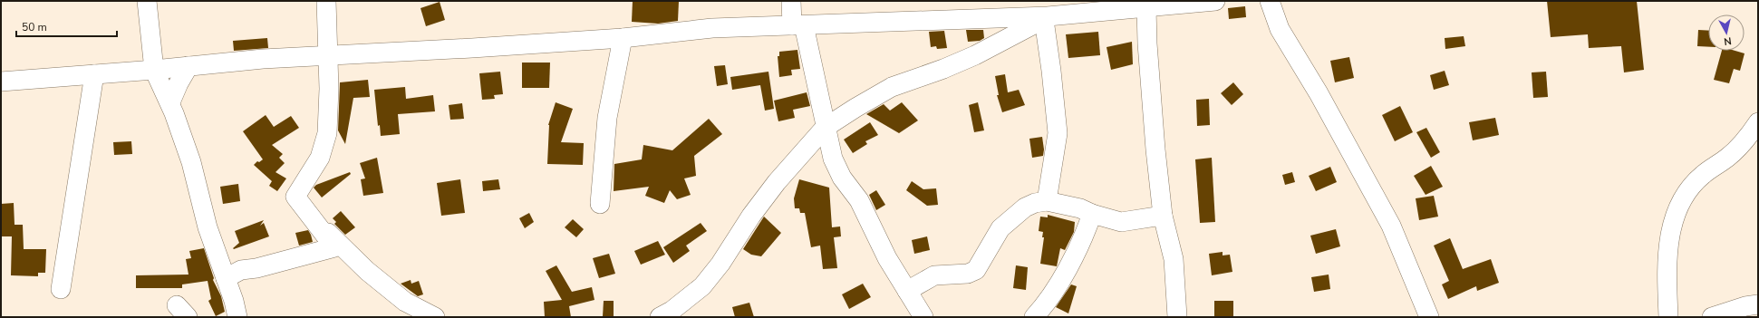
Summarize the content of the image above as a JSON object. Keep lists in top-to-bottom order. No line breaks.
{"scale_bar":"50 m","north":"bottom"}
